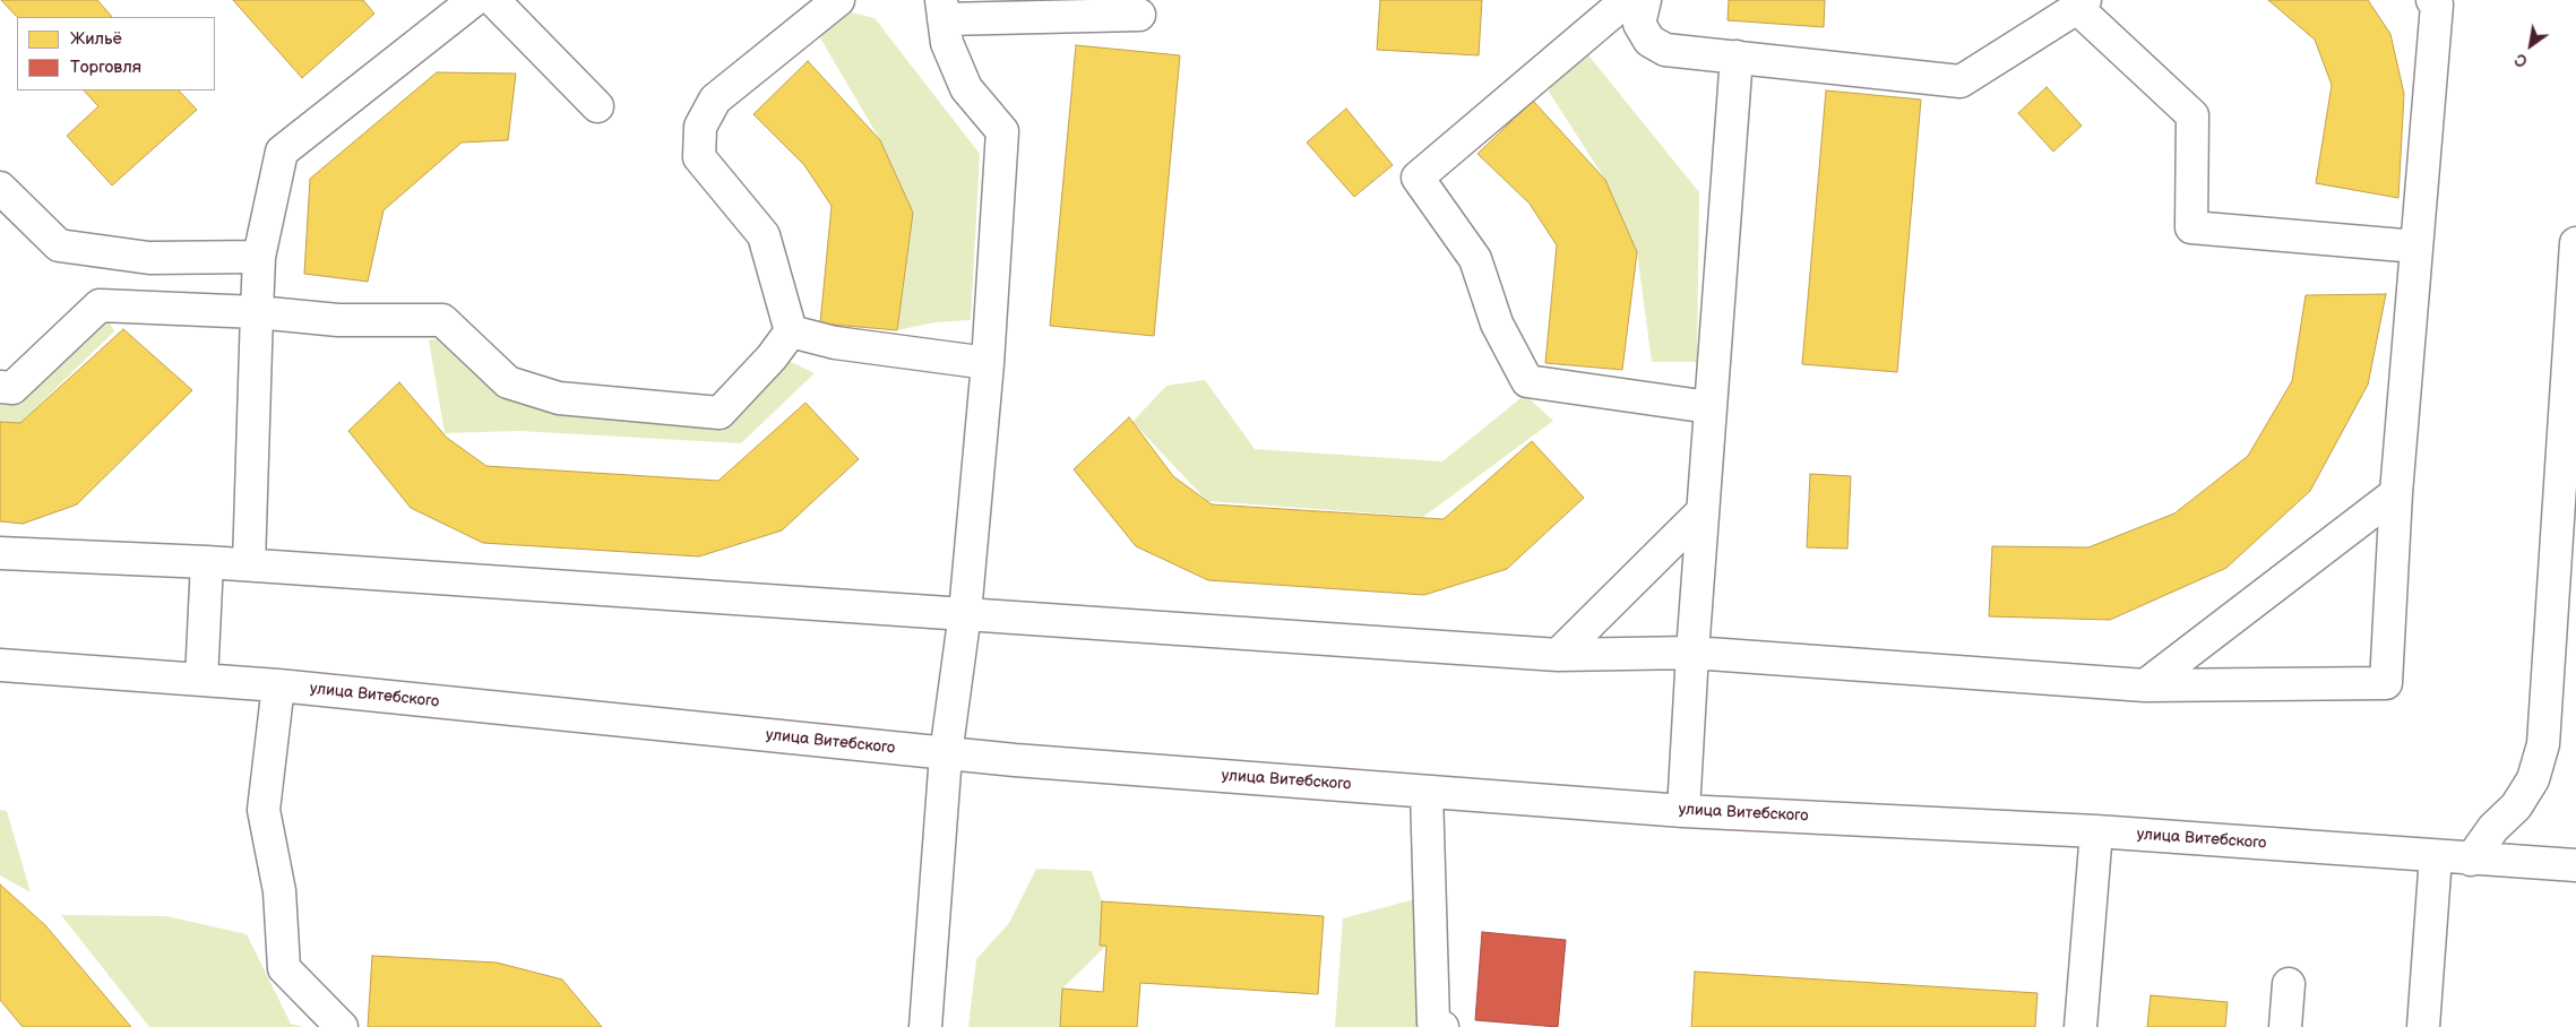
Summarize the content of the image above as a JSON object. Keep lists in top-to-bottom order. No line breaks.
{"streets":{"street":["улица Витебского"]},"legend":["Жильё","Торговля"],"north":"bottom left"}
